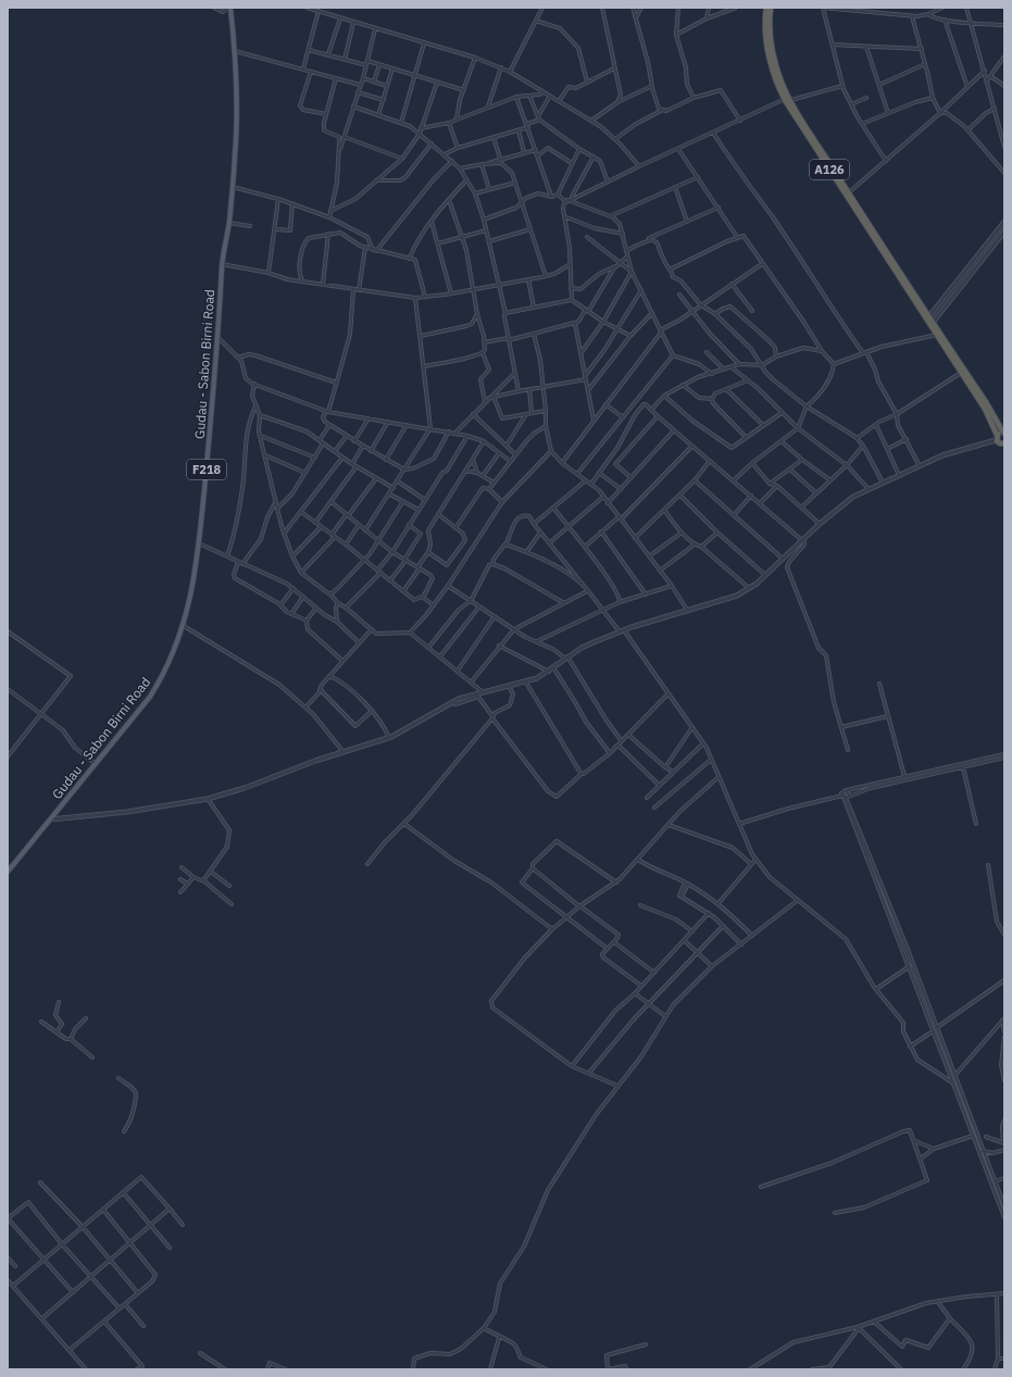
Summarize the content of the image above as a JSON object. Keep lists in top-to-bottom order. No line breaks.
{"streets":{"highway":["A126"],"main road":["Gudau - Sabon Birni Road","F218"]}}
